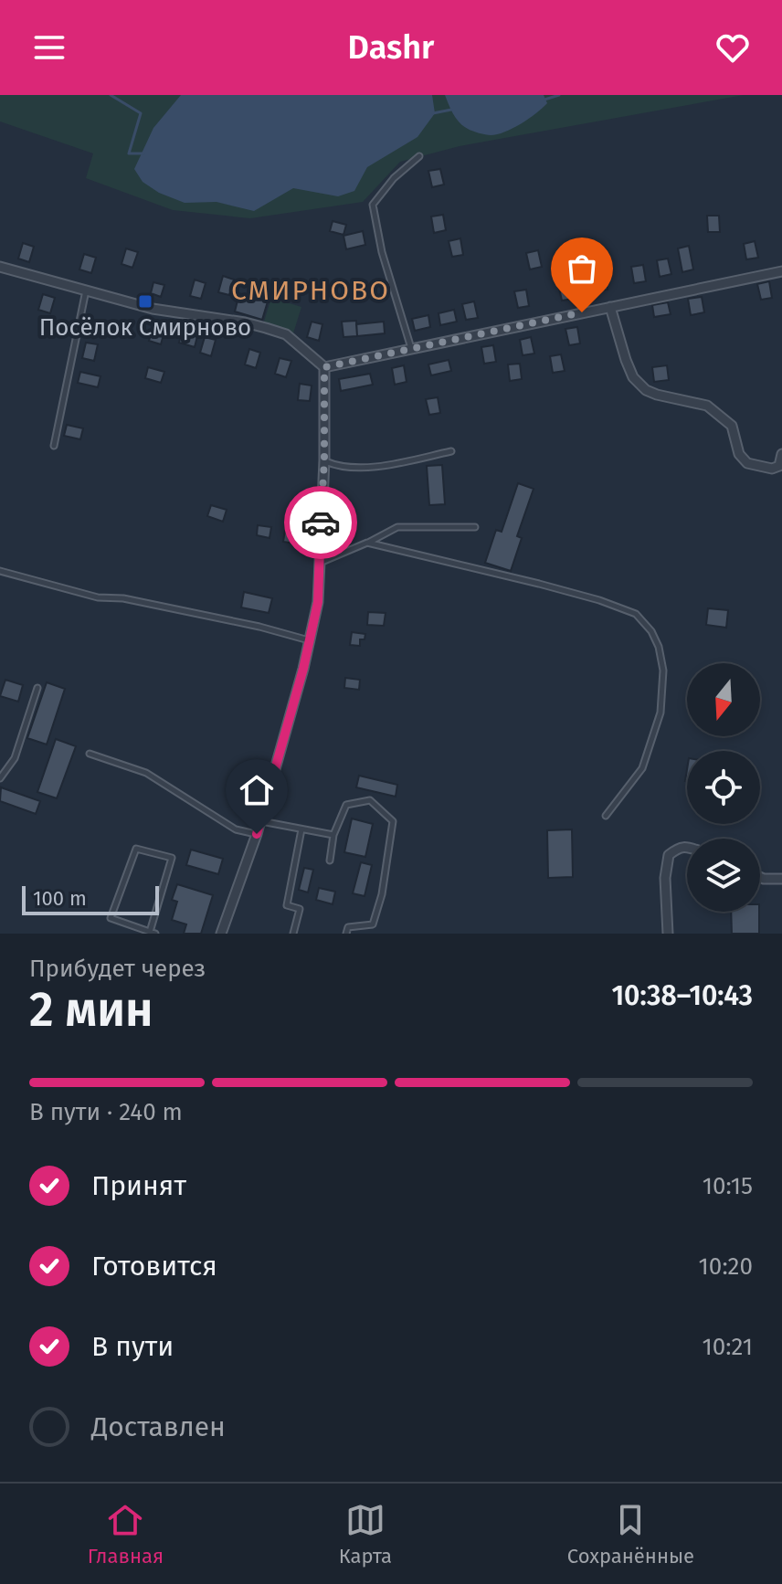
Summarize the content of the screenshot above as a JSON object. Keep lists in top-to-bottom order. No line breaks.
{"districts":["СМИРНОВО"],"places":{"transit":["Посёлок Смирново"]},"scale_bar":"100 m","north":"bottom","page":{"header":"Dashr","scale":"100 m","heading":["2 мин","Прибудет через","10:38–10:43"],"bar":"В пути · 240 m","list":[["Принят","10:15"],["Готовится","10:20"],["В пути","10:21"],"Доставлен"],"tabs":["Главная","Карта","Сохранённые"]}}
